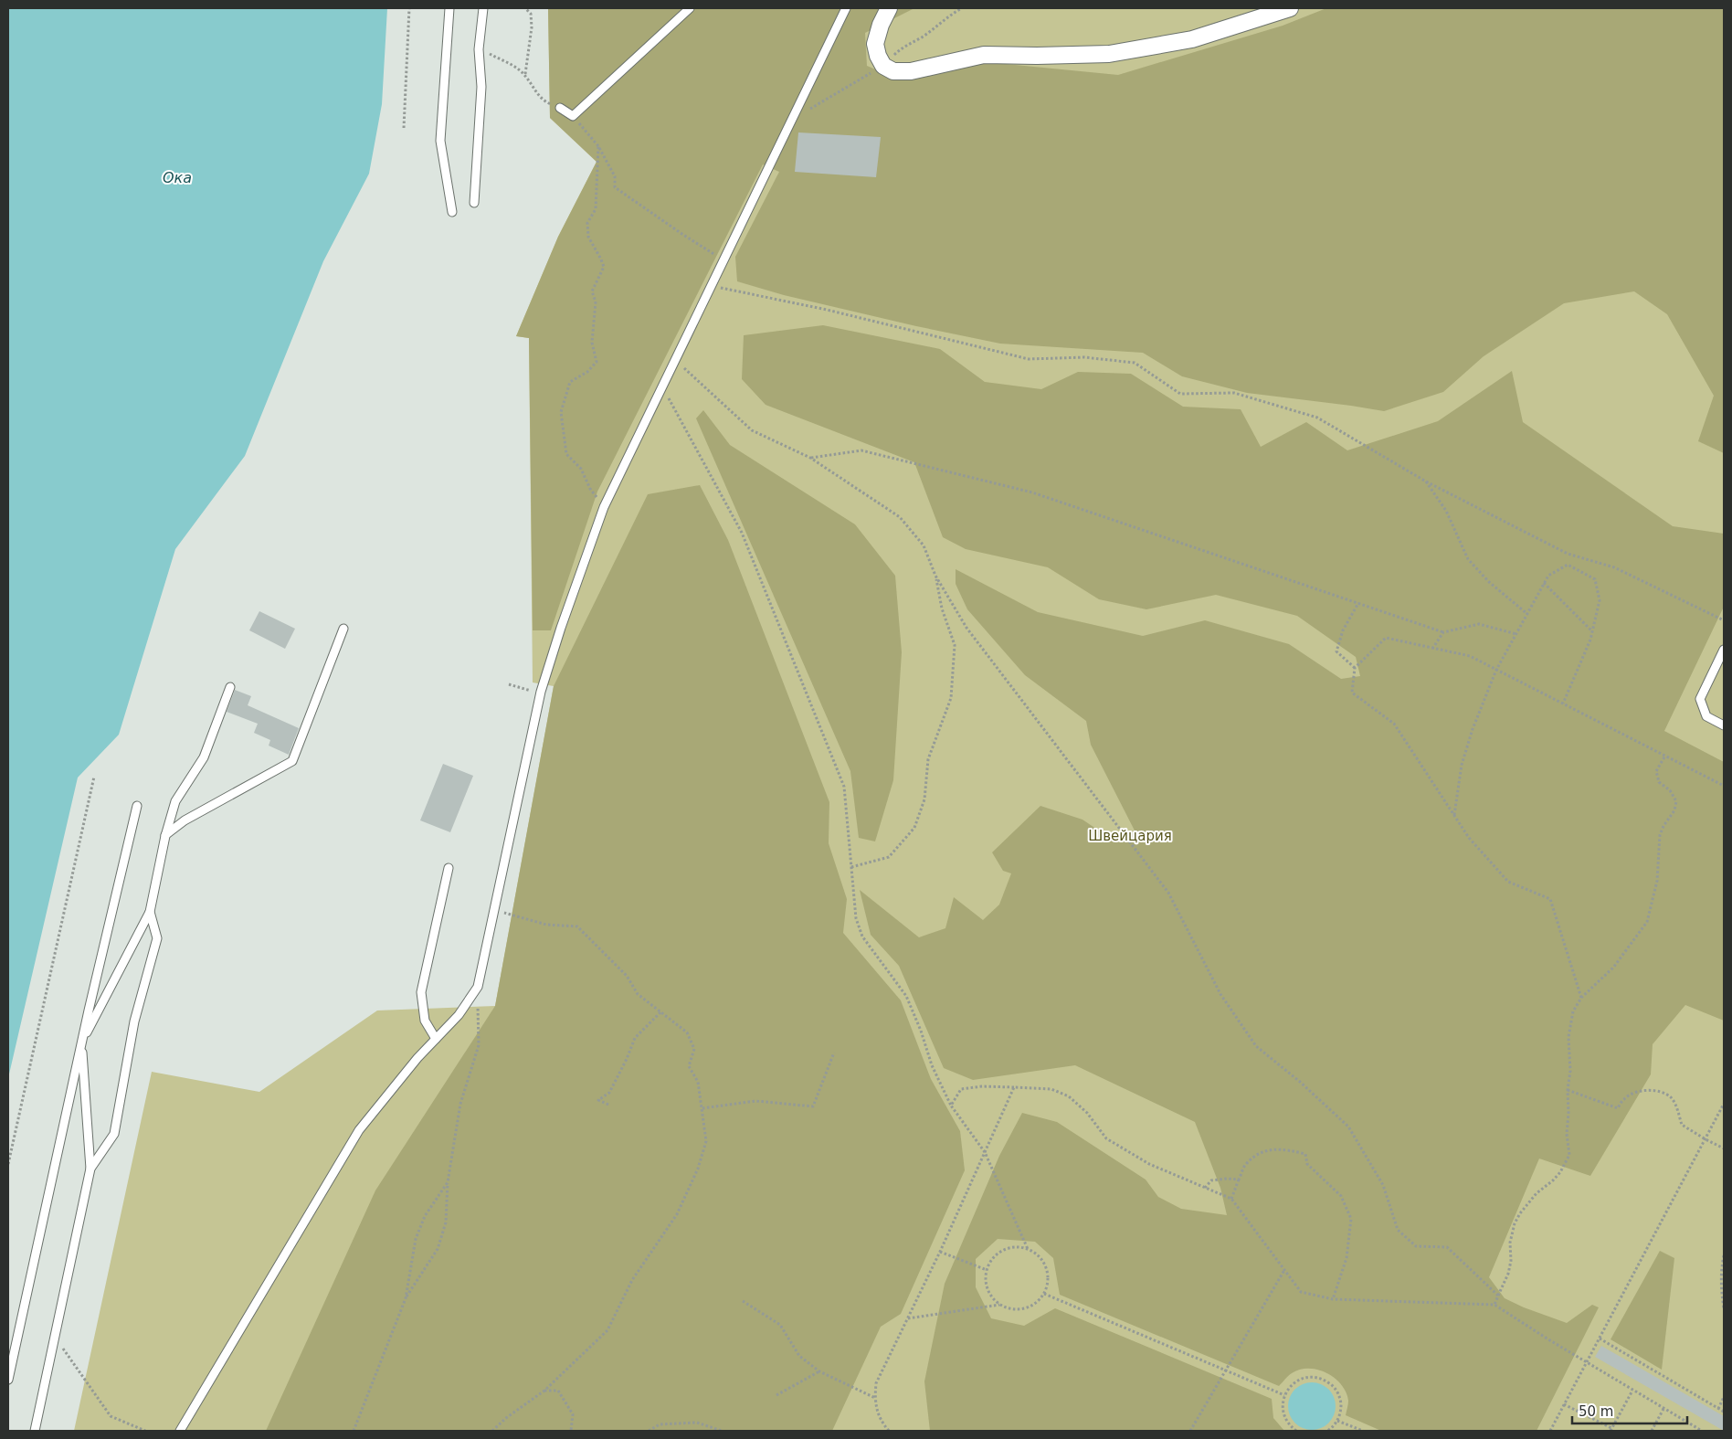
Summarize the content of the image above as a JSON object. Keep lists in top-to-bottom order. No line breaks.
{"water":["Ока"],"parks":["Швейцария"],"scale_bar":"50 m"}
